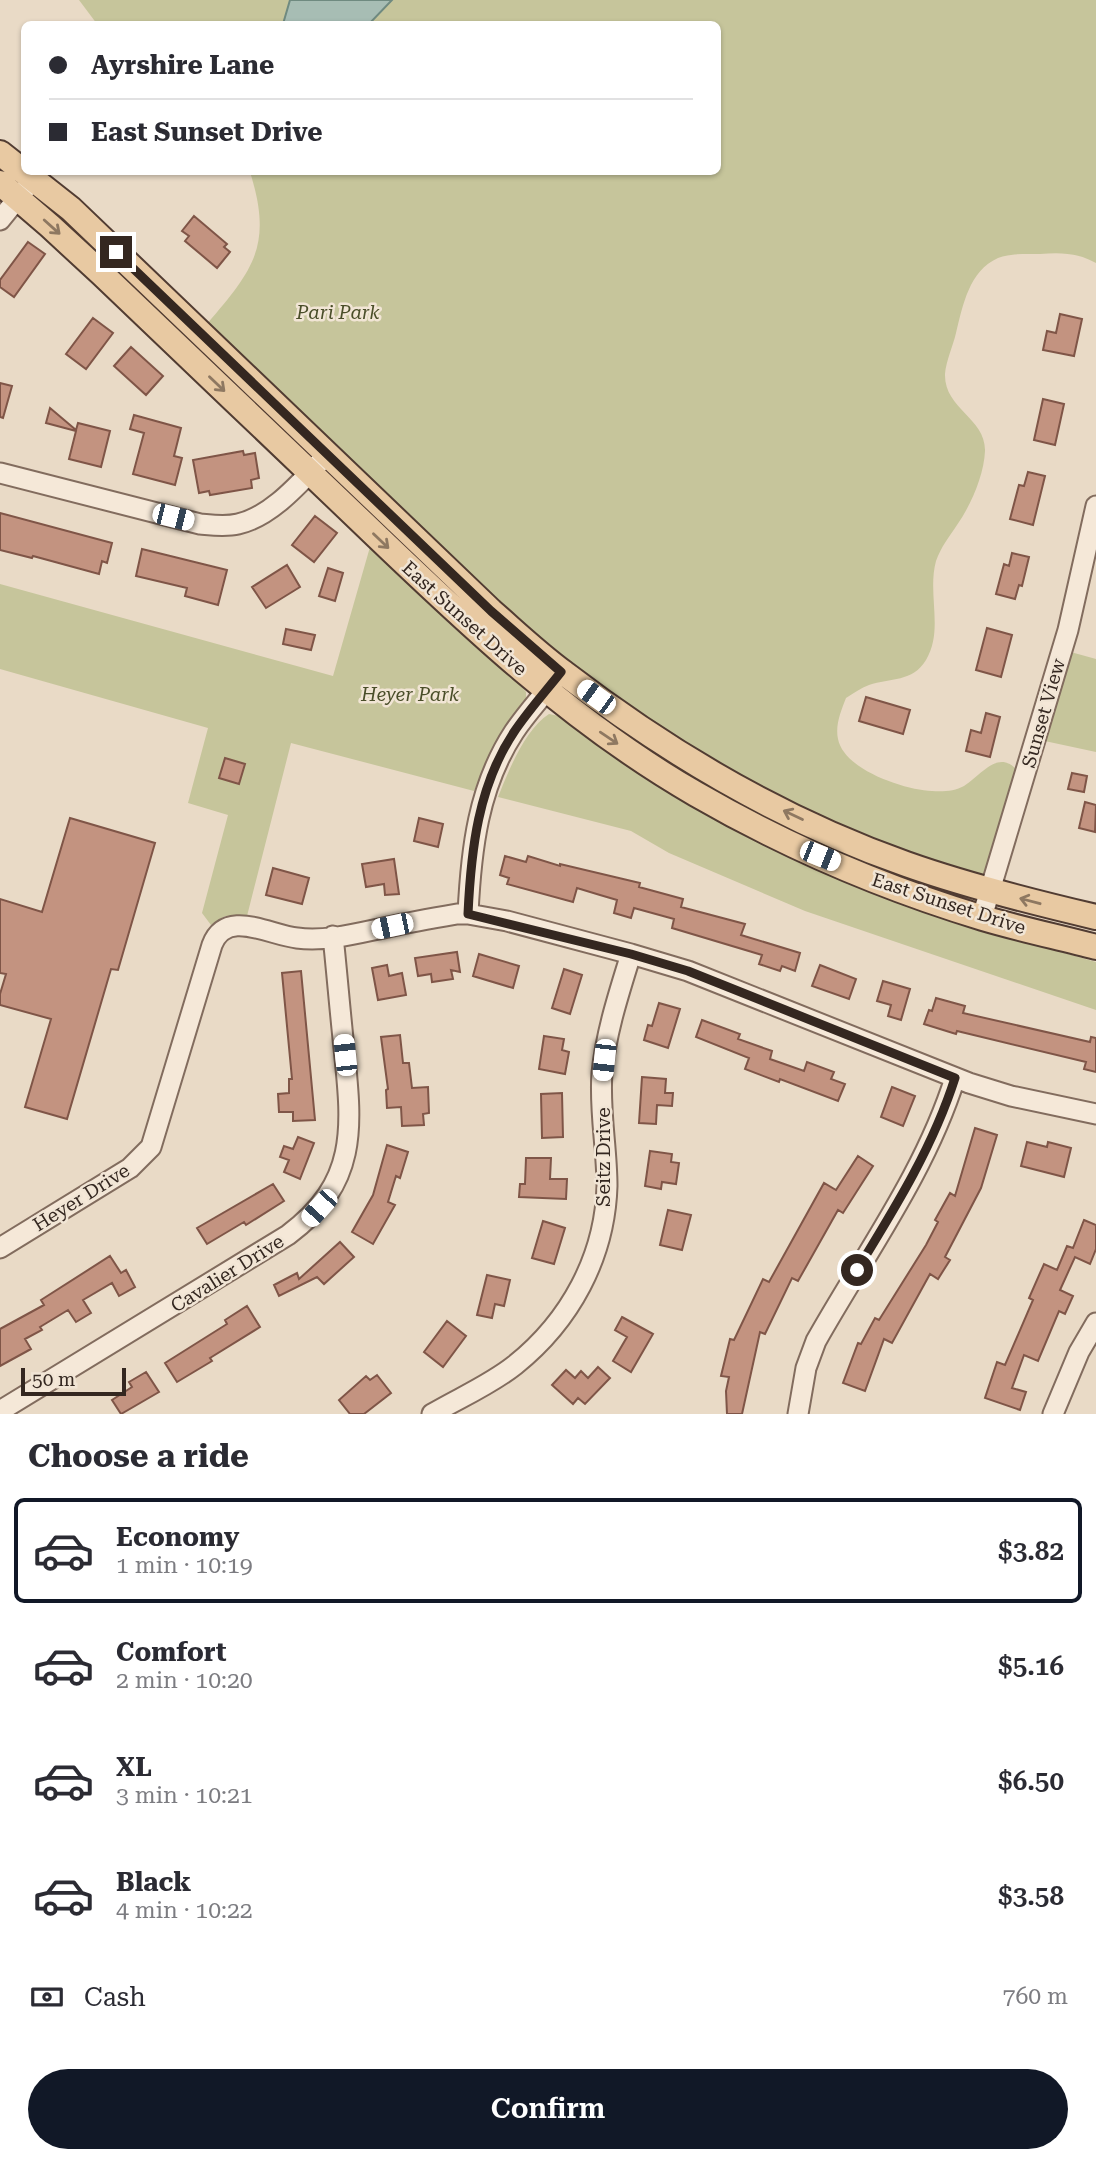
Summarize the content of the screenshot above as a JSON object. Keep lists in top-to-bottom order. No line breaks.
{"streets":{"main road":["East Sunset Drive"],"street":["Sunset View","Seitz Drive","Heyer Drive","Cavalier Drive"]},"crossings":[["East Sunset Drive","Sunset View"],["Heyer Drive","Cavalier Drive"]],"parks":["Pari Park","Heyer Park"],"scale_bar":"50 m","page":{"banner":["Ayrshire Lane","East Sunset Drive"],"scale":"50 m","heading":"Choose a ride","list":[{"name":"Economy","note":"1 min · 10:19","value":"$3.82"},{"name":"Comfort","note":"2 min · 10:20","value":"$5.16"},{"name":"XL","note":"3 min · 10:21","value":"$6.50"},{"name":"Black","note":"4 min · 10:22","value":"$3.58"}],"pay":["Cash","760 m"],"buttons":"Confirm"}}
